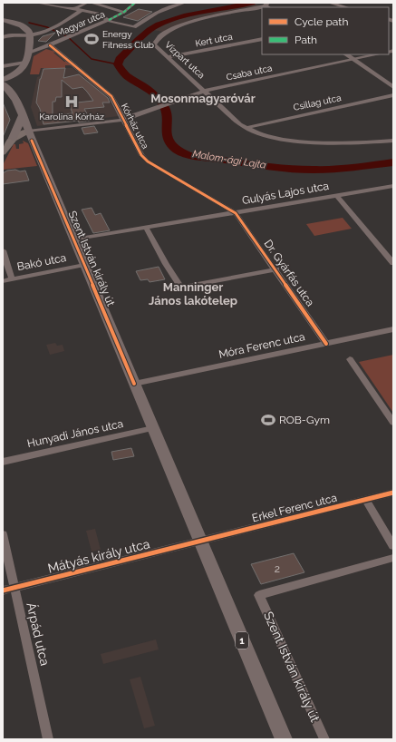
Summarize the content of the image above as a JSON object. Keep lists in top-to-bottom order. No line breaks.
{"streets":{"main road":["Szent István király út","1"],"street":["Magyar utca","Kert utca","Vízpart utca","Csaba utca","Csillag utca","Kórház utca","Gulyás Lajos utca","Bakó utca","Dr. Gyárfás utca","Móra Ferenc utca","Hunyadi János utca","Erkel Ferenc utca","Mátyás király utca","Árpád utca"]},"crossings":[["Magyar utca","Kórház utca"],["Kert utca","Vízpart utca"],["Vízpart utca","Csaba utca"],["Vízpart utca","Csillag utca"],["Csaba utca","Kórház utca"],["Csaba utca","Szent István király út"],["Kórház utca","Gulyás Lajos utca"],["Kórház utca","Dr. Gyárfás utca"],["Gulyás Lajos utca","Szent István király út"],["Gulyás Lajos utca","Dr. Gyárfás utca"],["Szent István király út","Bakó utca"],["Szent István király út","Móra Ferenc utca"],["Szent István király út","Hunyadi János utca"],["Szent István király út","Erkel Ferenc utca"],["Szent István király út","Mátyás király utca"],["Szent István király út","1"],["Dr. Gyárfás utca","Móra Ferenc utca"],["Erkel Ferenc utca","Mátyás király utca"],["Mátyás király utca","Árpád utca"]],"districts":["Mosonmagyaróvár","Manninger János lakótelep"],"water":["Malom-ági Lajta"],"places":{"sports":["Energy Fitness Club","ROB-Gym"],"hospital":["Karolina Kórház"]},"house_numbers":["2"],"legend":["Cycle path","Path"]}
